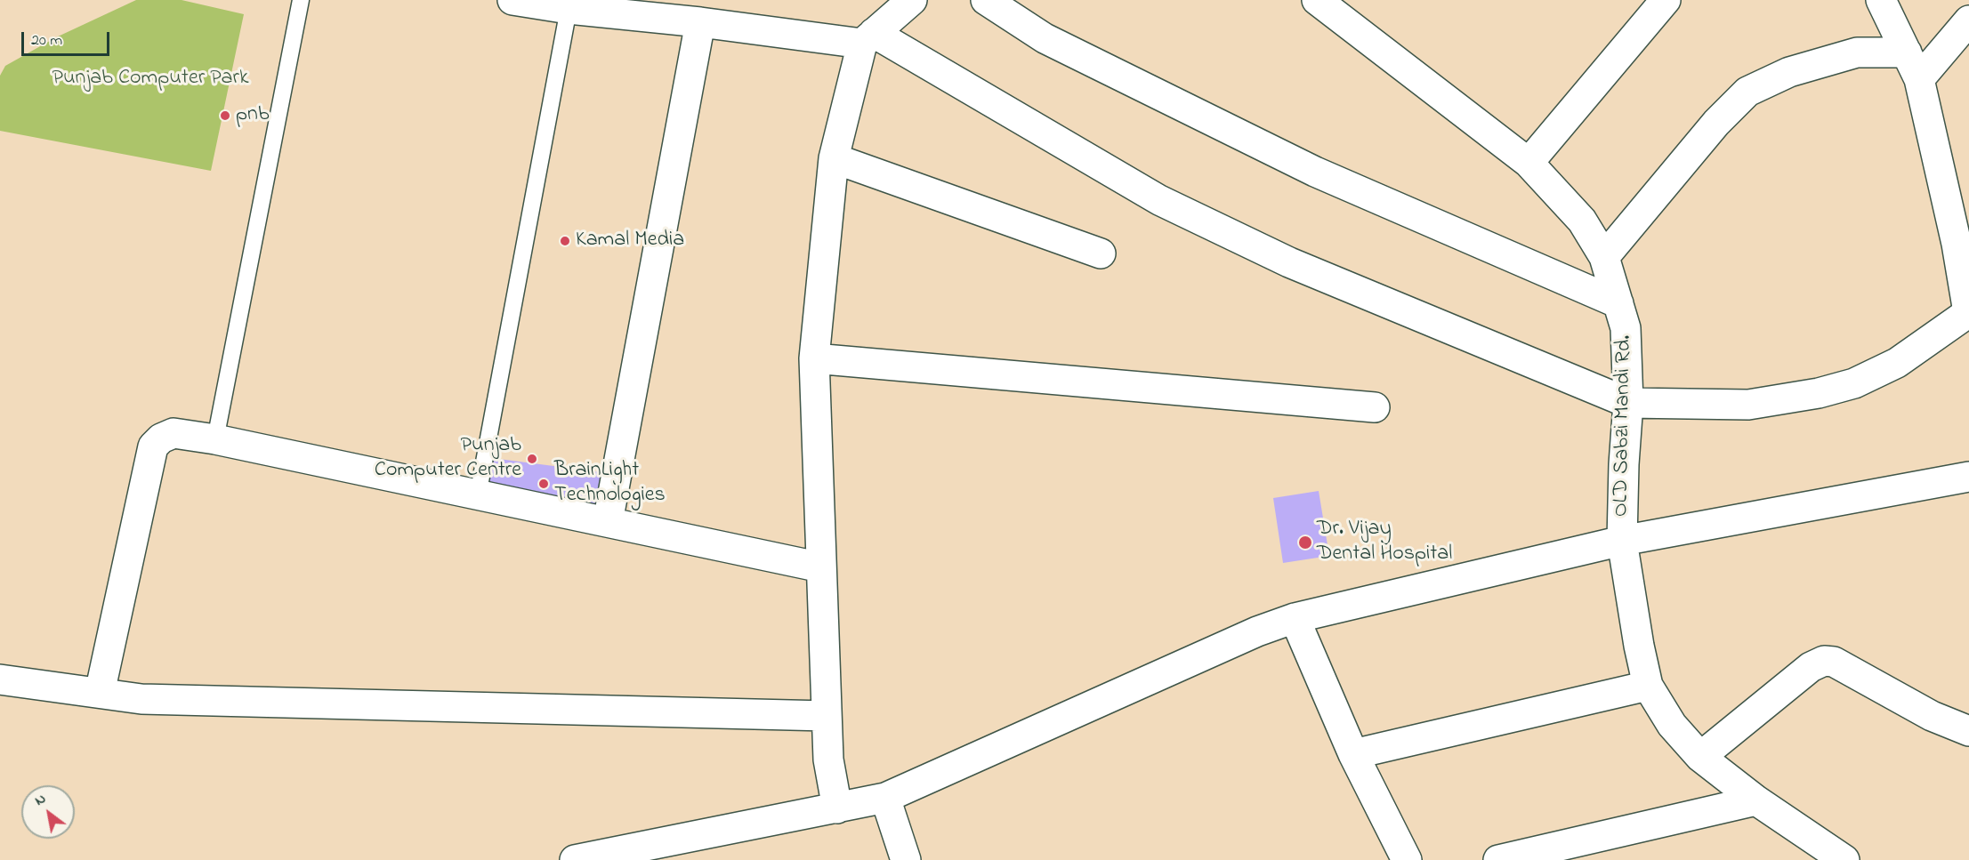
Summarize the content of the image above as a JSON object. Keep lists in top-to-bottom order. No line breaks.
{"streets":{"street":["OLD Sabzi Mandi Rd."]},"parks":["Punjab Computer Park"],"places":["pnb","Kamal Media","Punjab Computer Centre","BrainLight Technologies","Dr. Vijay Dental Hospital"],"scale_bar":"20 m","north":"top left"}
